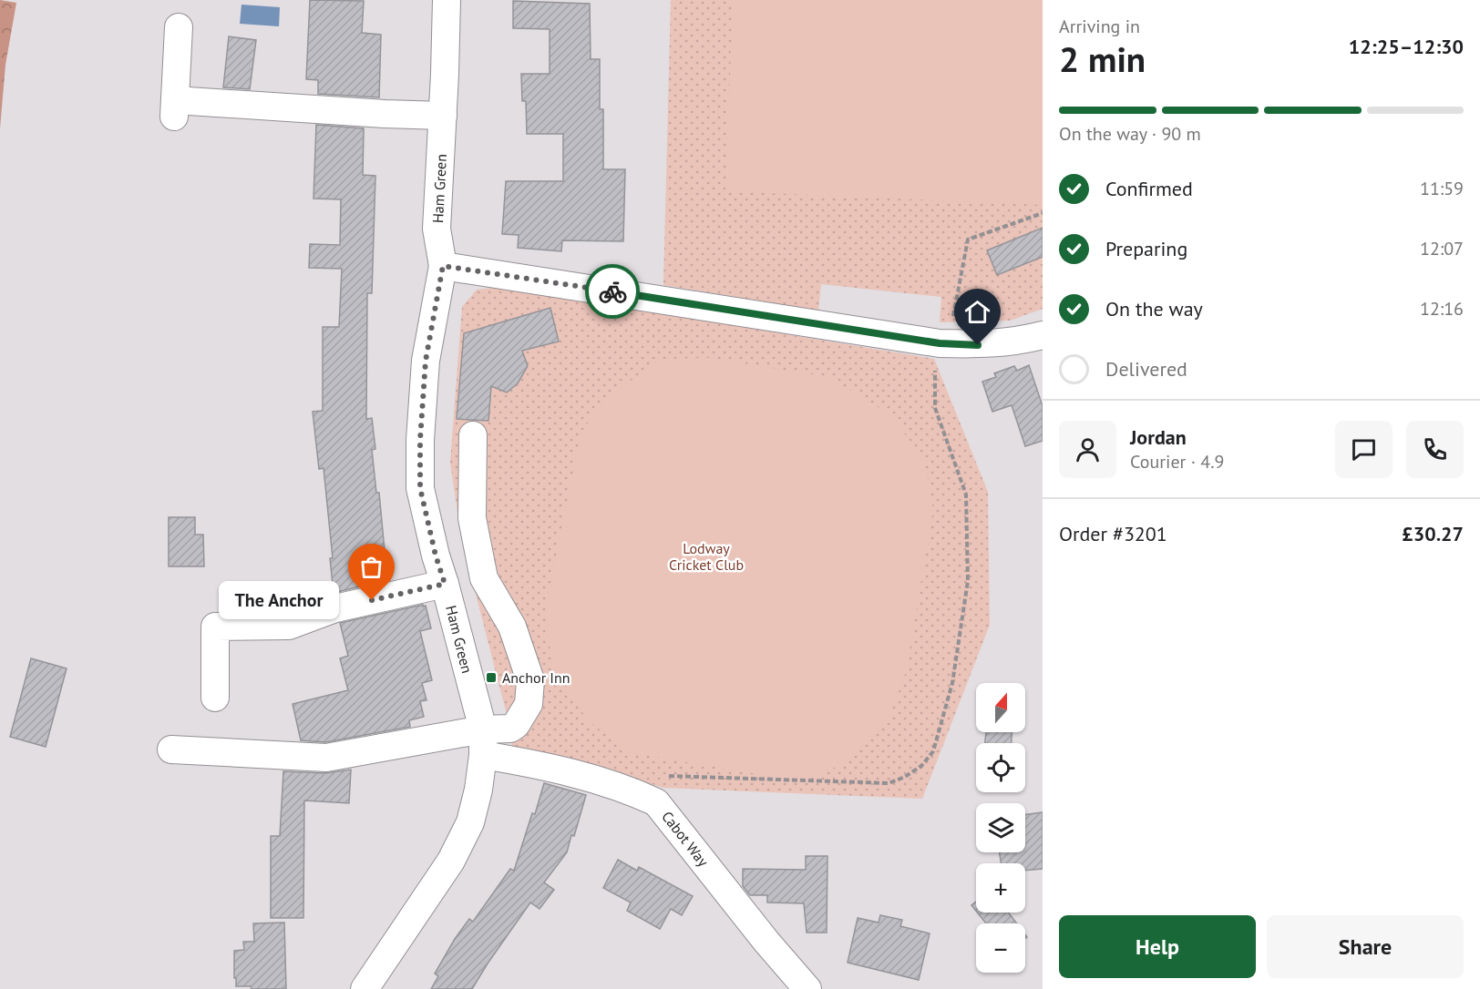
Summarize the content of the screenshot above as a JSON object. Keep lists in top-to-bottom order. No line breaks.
{"streets":{"street":["Ham Green","Cabot Way"]},"crossings":[["Ham Green","Cabot Way"]],"parks":["Lodway Cricket Club"],"places":{"other":["The Anchor"],"transit":["Anchor Inn"]},"north":"top","page":{"heading":["2 min","Arriving in","12:25–12:30"],"panel":["Jordan","Courier · 4.9","Order #3201","£30.27"],"bar":"On the way · 90 m","list":[["Confirmed","11:59"],["Preparing","12:07"],["On the way","12:16"],"Delivered"],"bubble":"The Anchor","map_buttons":["+","−"],"buttons":["Help","Share"]}}
